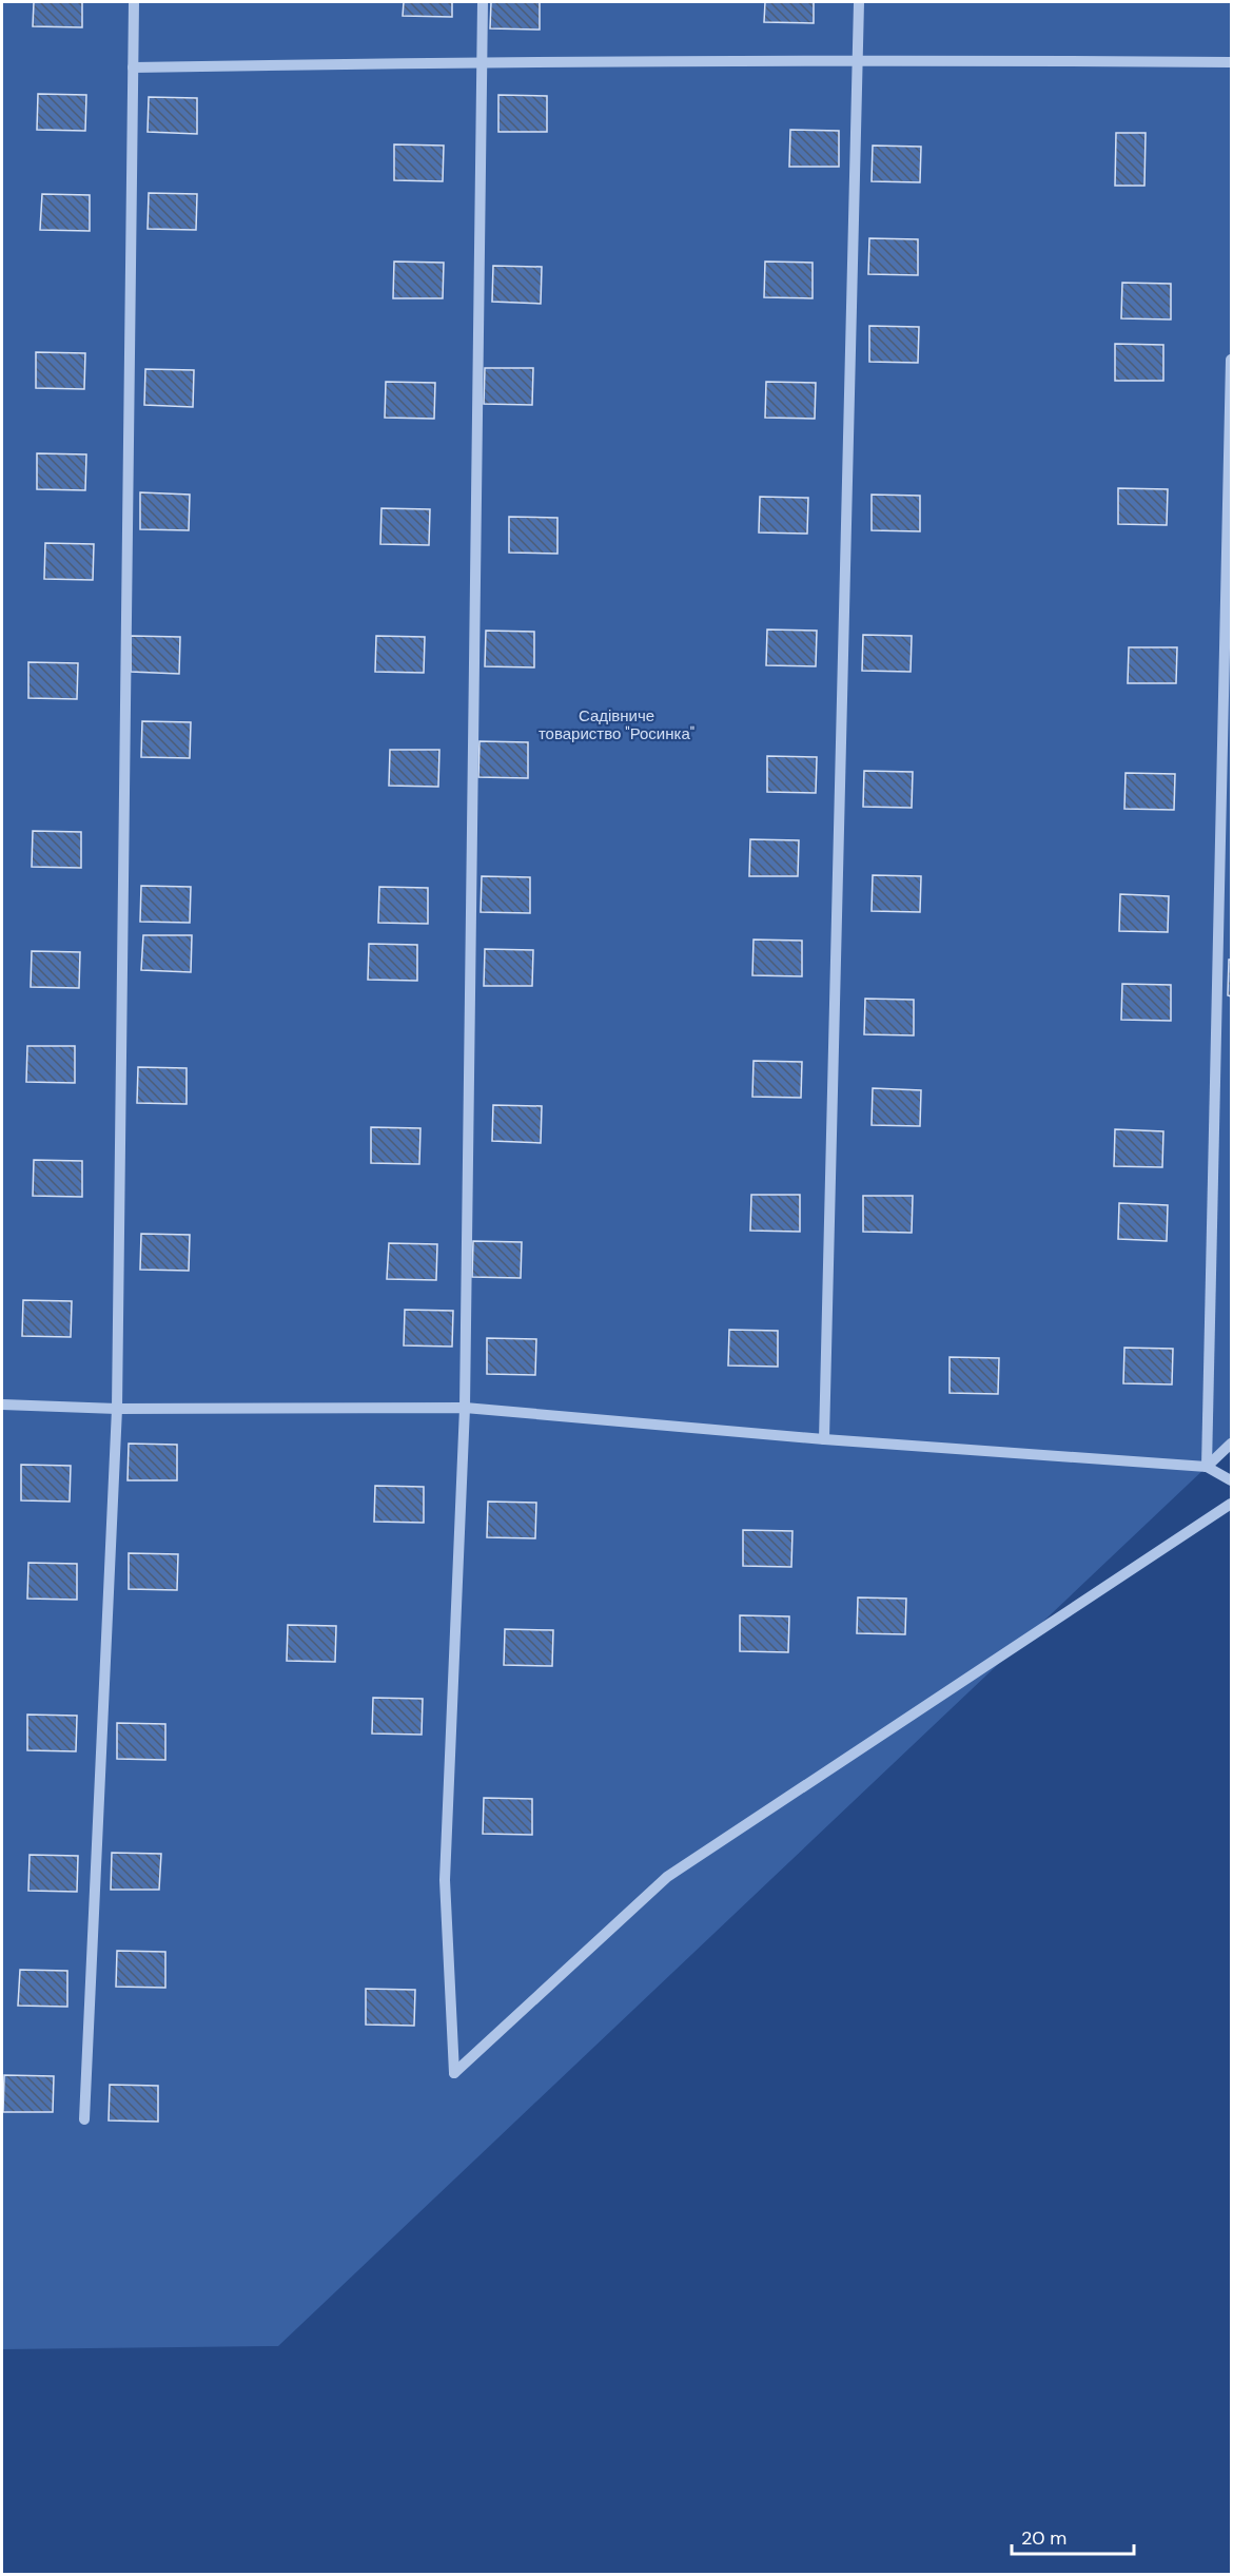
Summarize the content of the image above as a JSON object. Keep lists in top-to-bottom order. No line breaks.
{"parks":["Садівниче товариство \"Росинка\""],"scale_bar":"20 m"}
